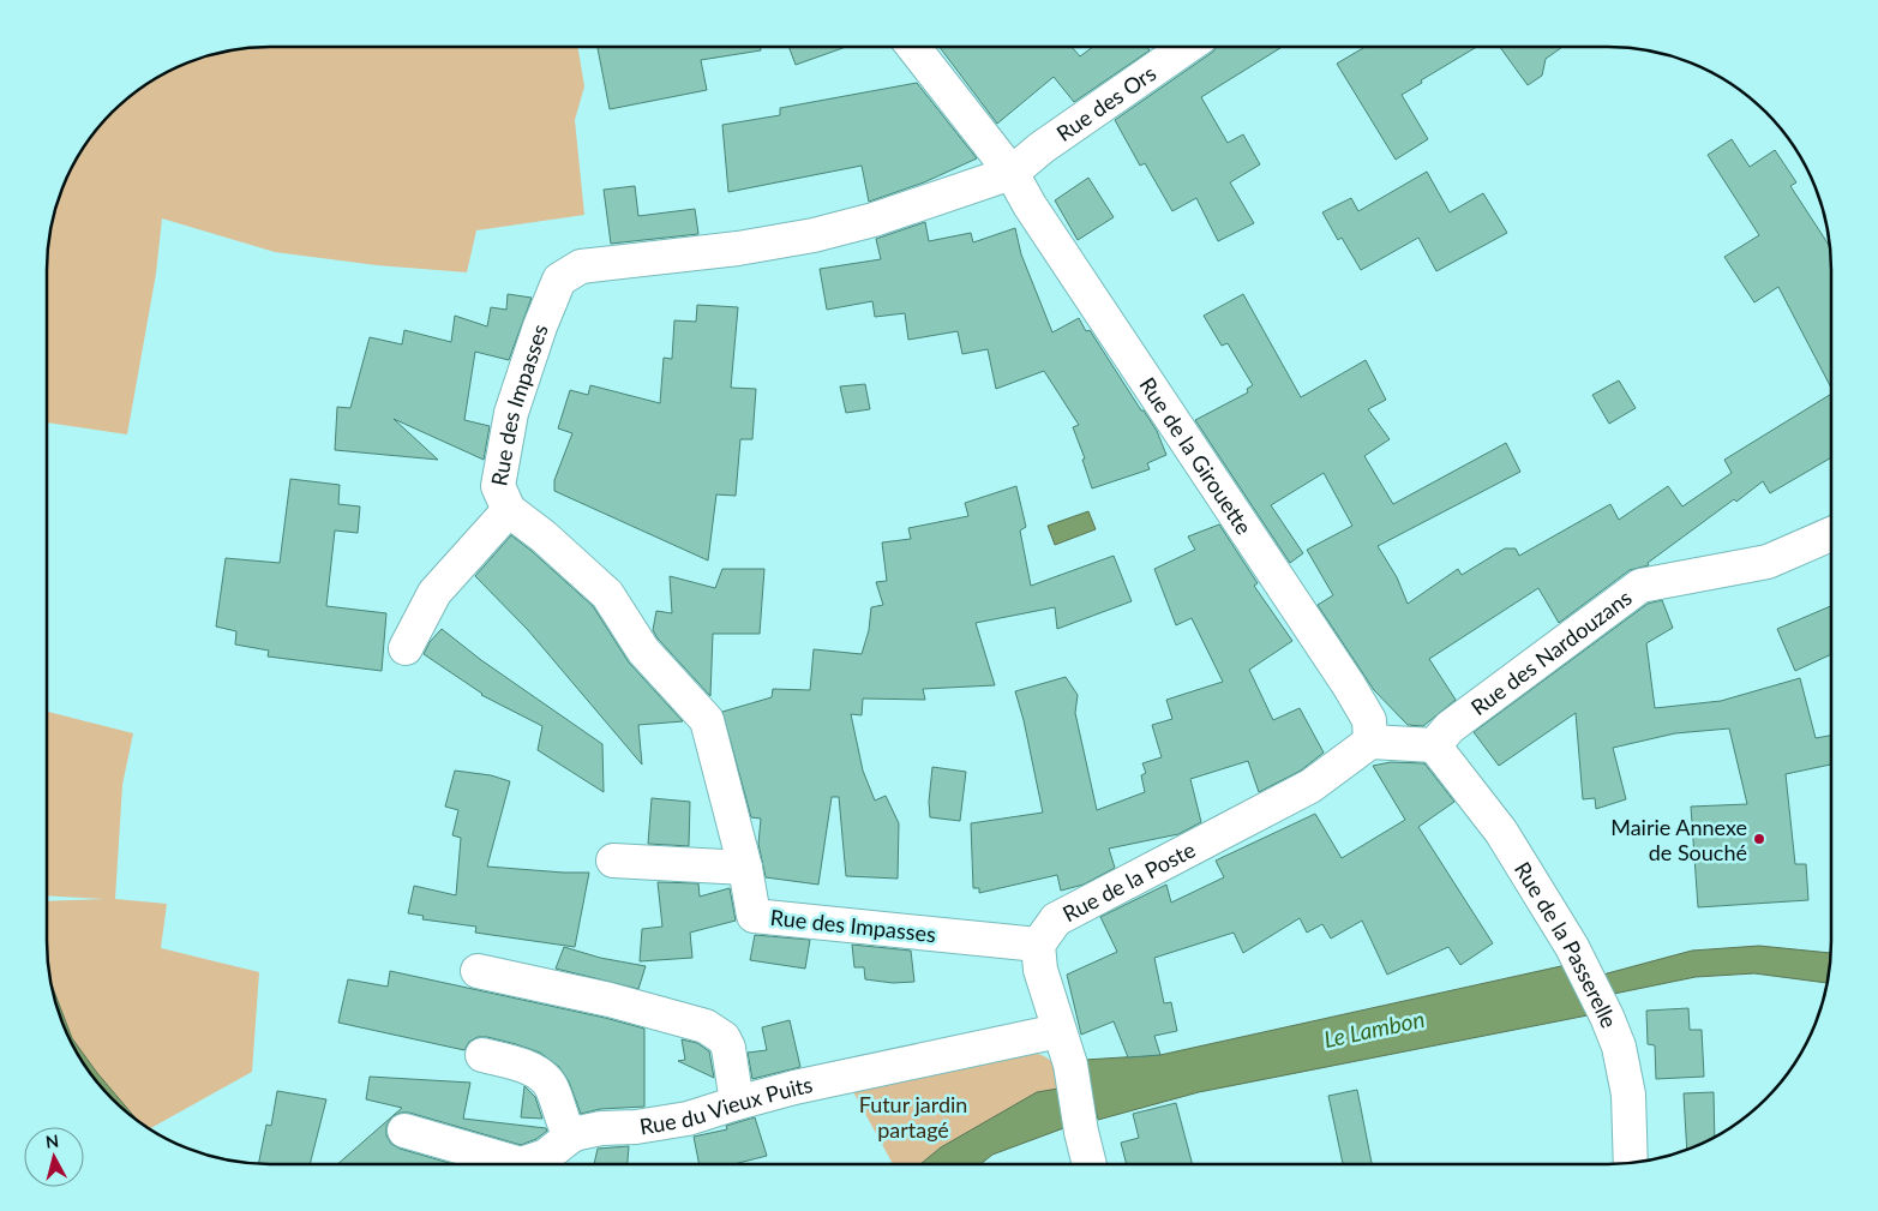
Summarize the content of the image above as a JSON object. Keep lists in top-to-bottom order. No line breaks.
{"streets":{"street":["Rue des Ors","Rue des Impasses","Rue de la Girouette","Rue des Nardouzans","Rue de la Poste","Rue de la Passerelle","Rue du Vieux Puits"]},"crossings":[["Rue des Ors","Rue des Impasses"],["Rue des Ors","Rue de la Girouette"],["Rue des Impasses","Rue de la Girouette"],["Rue des Impasses","Rue de la Poste"],["Rue de la Girouette","Rue de la Poste"],["Rue des Nardouzans","Rue de la Passerelle"]],"water":["Le Lambon"],"parks":["Futur jardin partagé"],"places":["Mairie Annexe de Souché"],"north":"top"}
